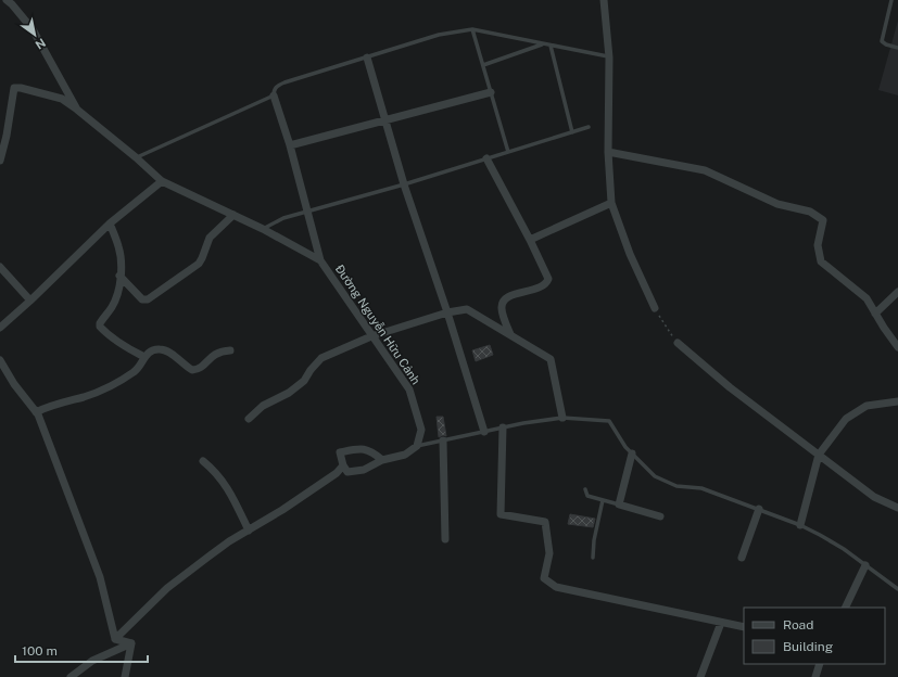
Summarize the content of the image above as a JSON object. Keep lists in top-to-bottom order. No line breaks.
{"streets":{"street":["Đường Nguyễn Hữu Cảnh"]},"legend":["Road","Building"],"scale_bar":"100 m","north":"bottom right"}
